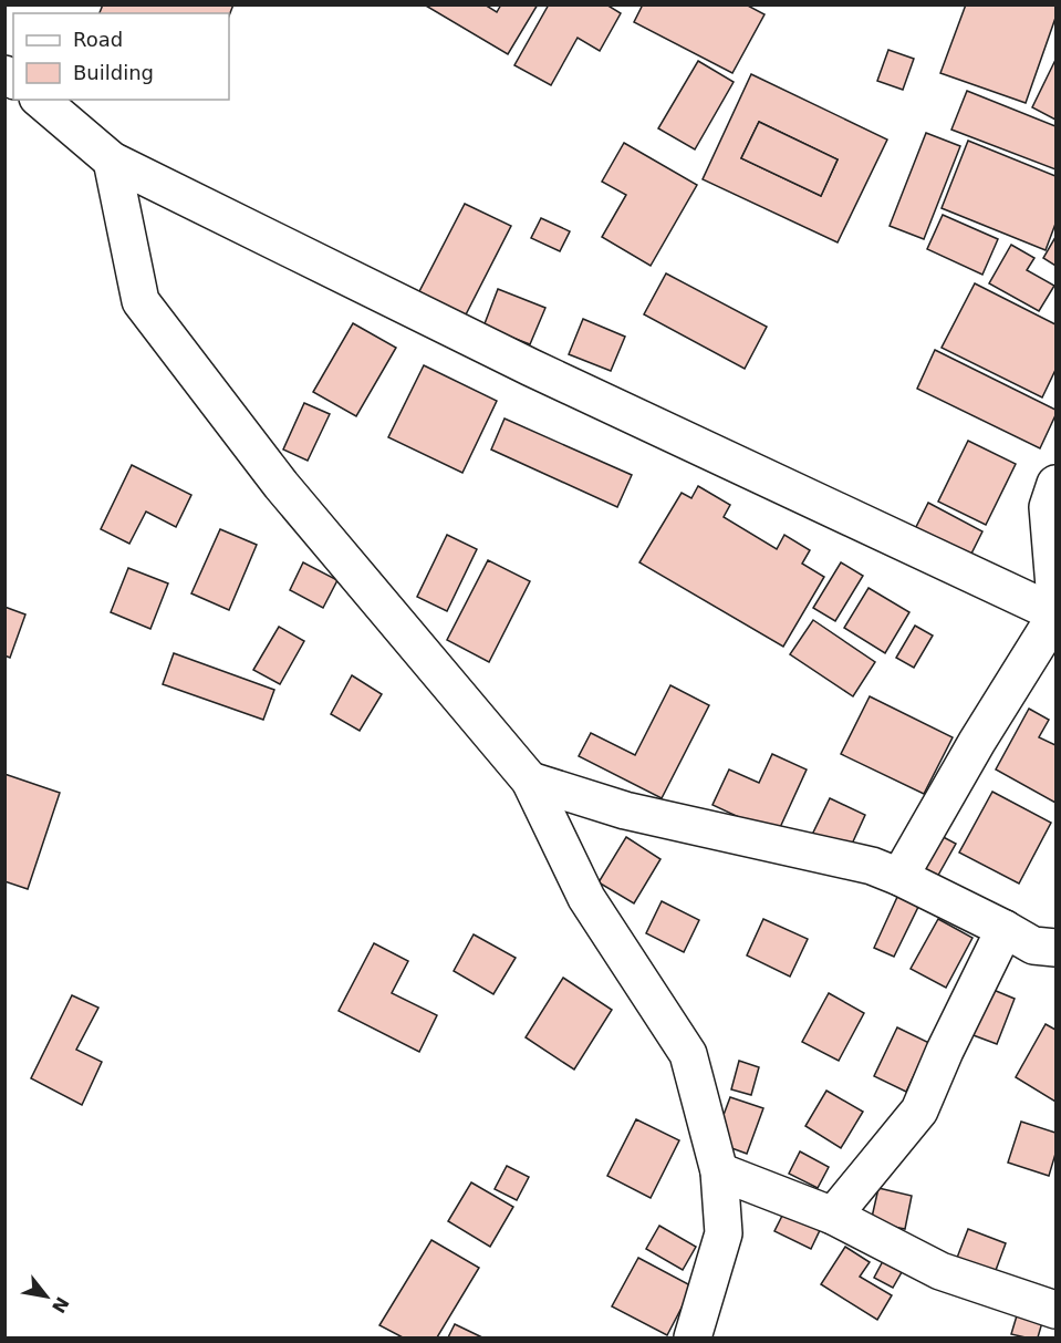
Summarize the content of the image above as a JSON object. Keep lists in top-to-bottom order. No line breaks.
{"legend":["Road","Building"],"north":"bottom right"}
